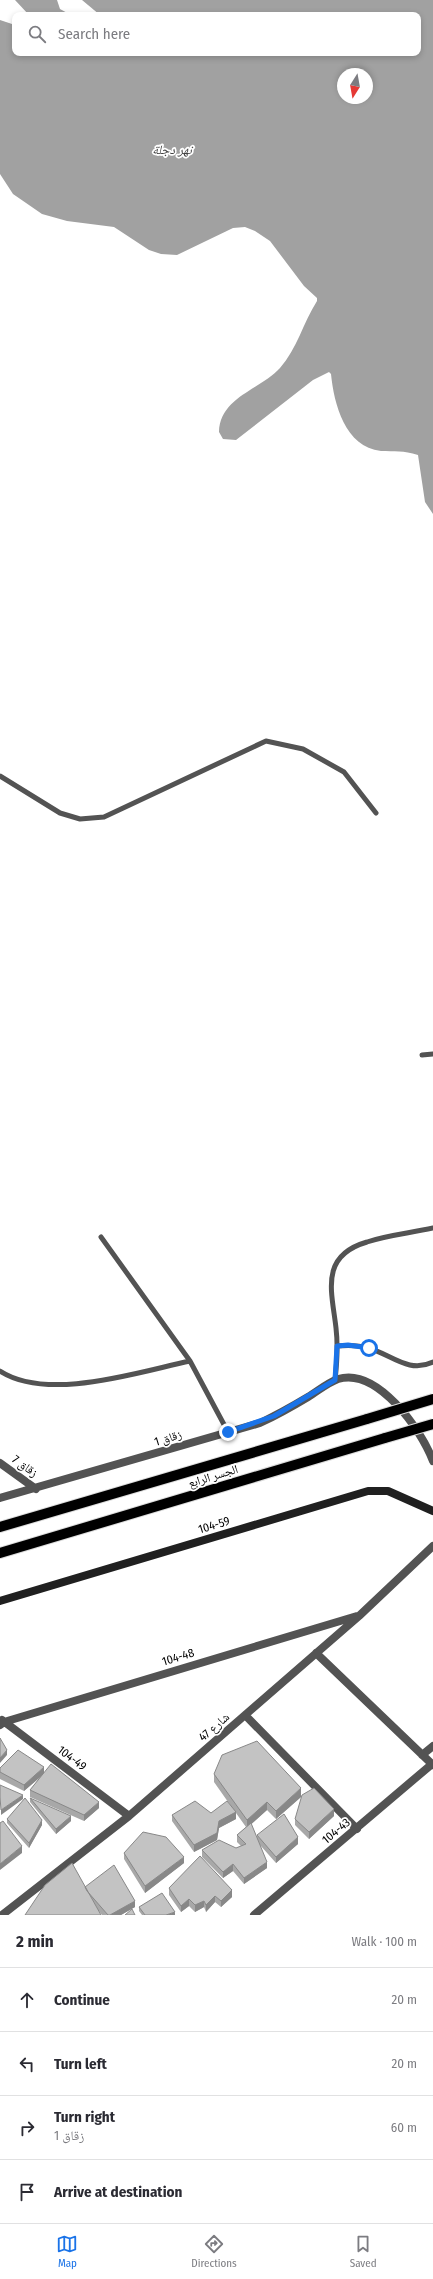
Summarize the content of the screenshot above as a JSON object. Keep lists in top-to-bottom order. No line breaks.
{"streets":{"main road":["الجسر الرابع"],"street":["زقاق 1","زقاق 7","104-59","104-48","شارع 47","104-49","104-43"]},"crossings":[["زقاق 1","زقاق 7"],["104-48","شارع 47"],["104-48","104-49"],["شارع 47","104-49"]],"water":["نهر دجلة"],"north":"bottom","page":{"search":"Search here","heading":["2 min","Walk · 100 m"],"list":[["Continue","20 m"],["Turn left","20 m"],["Turn right","زقاق 1","60 m"],"Arrive at destination"],"nav":["Map","Directions","Saved"]}}
